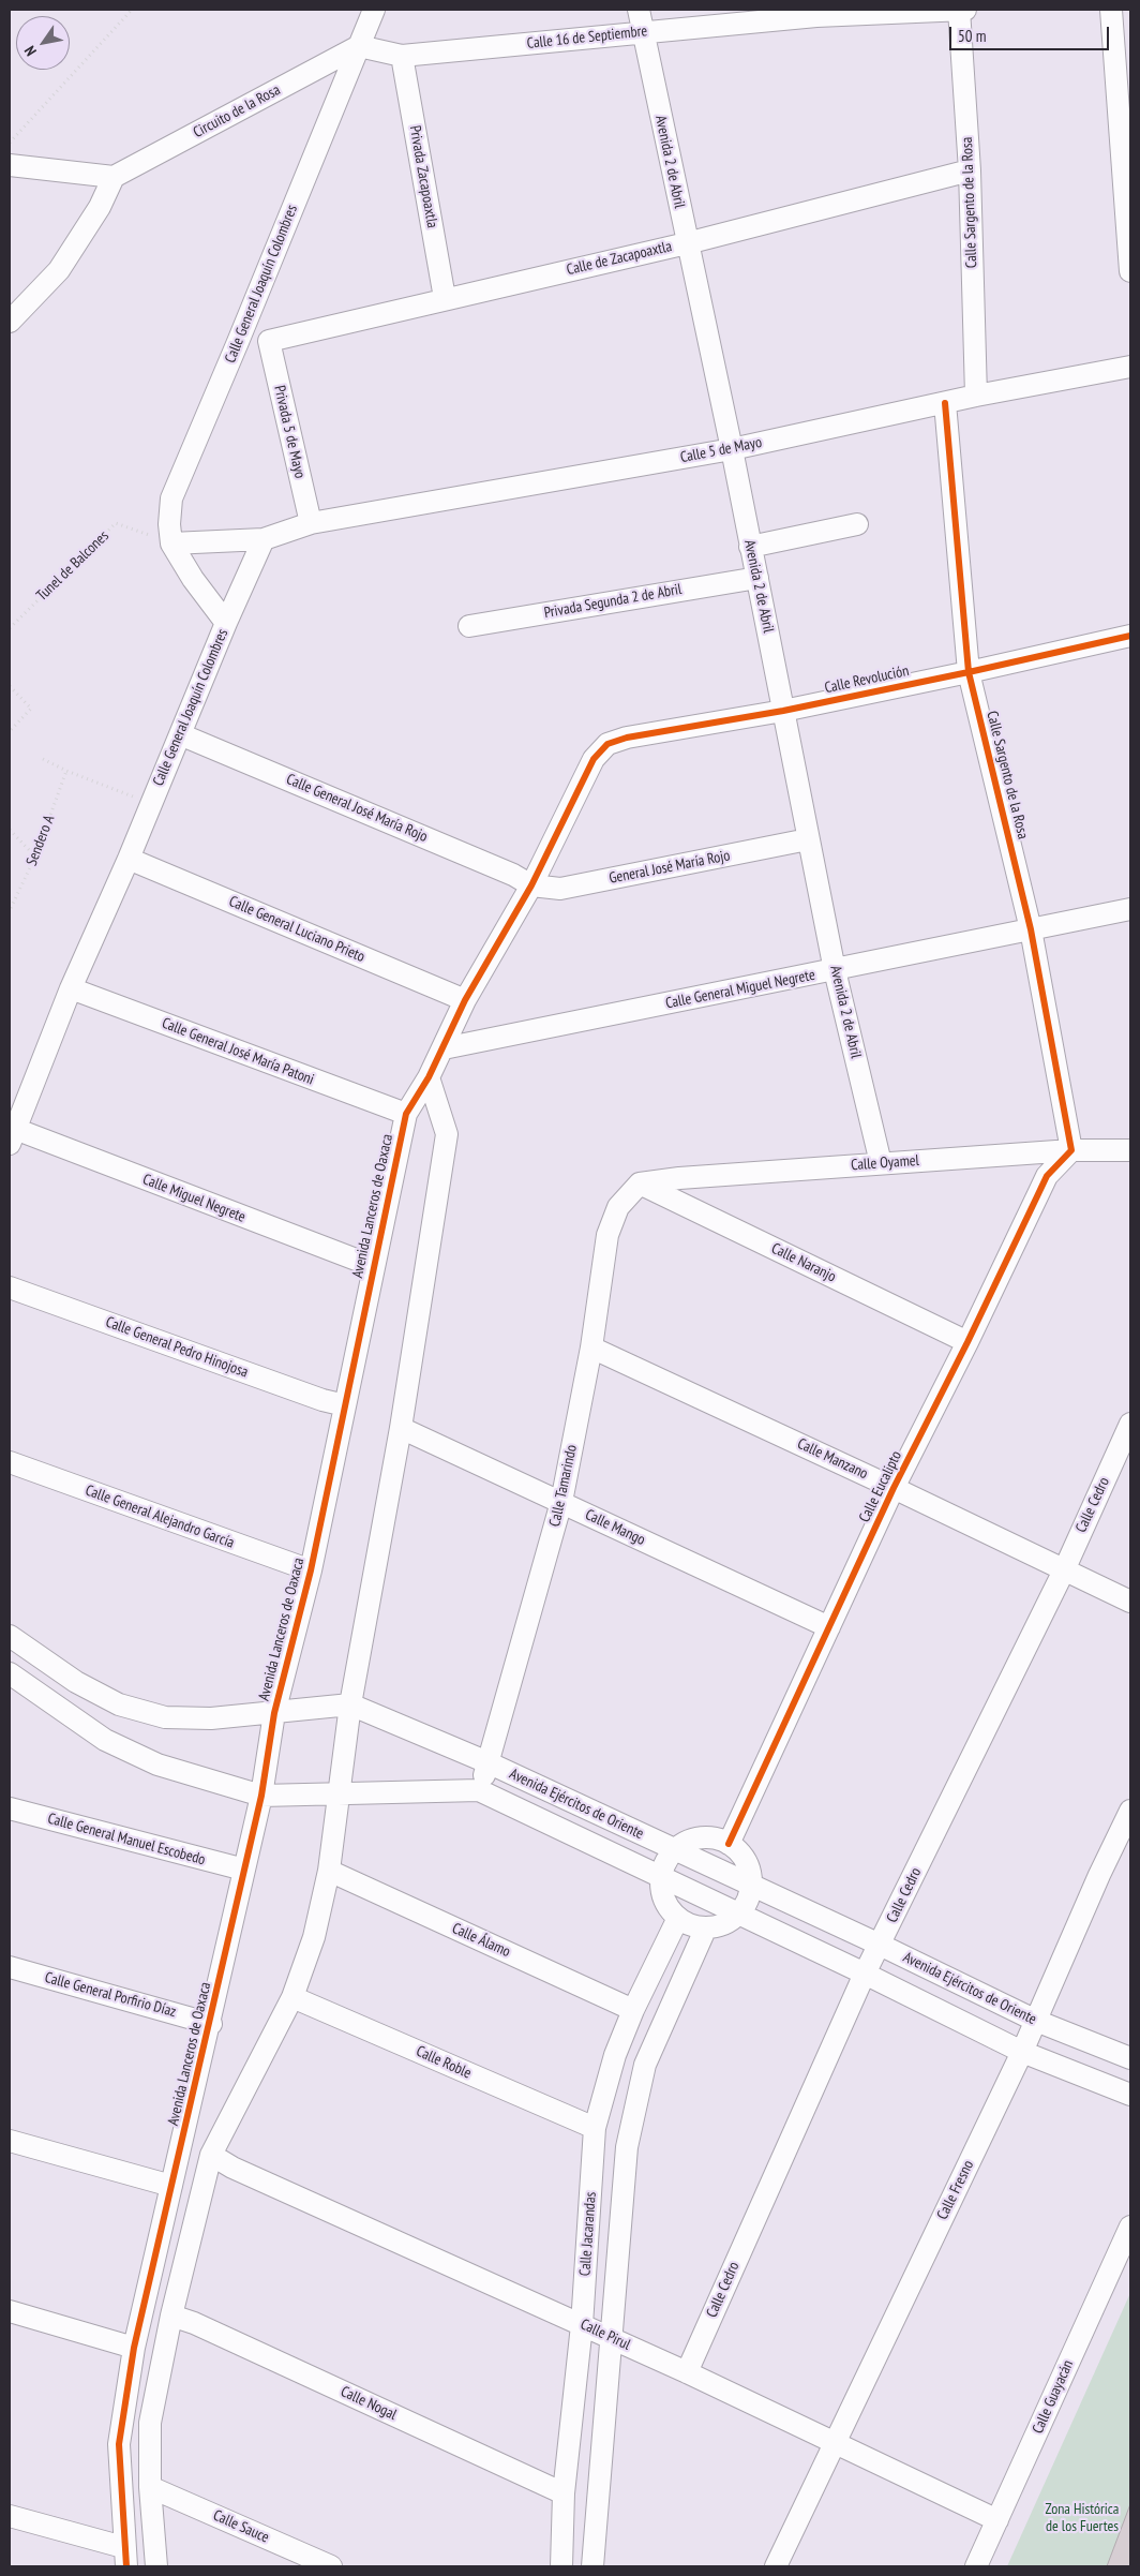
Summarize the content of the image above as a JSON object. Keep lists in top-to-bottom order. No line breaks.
{"streets":{"street":["Calle 16 de Septiembre","Circuito de la Rosa","Avenida 2 de Abril","Privada Zacapoaxtla","Calle Sargento de la Rosa","Calle de Zacapoaxtla","Calle General Joaquín Colombres","Privada 5 de Mayo","Calle 5 de Mayo","Privada Segunda 2 de Abril","Calle Revolución","Calle General José María Rojo","General José María Rojo","Calle General Luciano Prieto","Calle General Miguel Negrete","Calle General José María Patoni","Calle Oyamel","Calle Miguel Negrete","Avenida Lanceros de Oaxaca","Calle Naranjo","Calle General Pedro Hinojosa","Calle Manzano","Calle Tamarindo","Calle Eucalipto","Calle Cedro","Calle General Alejandro García","Calle Mango","Avenida Ejércitos de Oriente","Calle General Manuel Escobedo","Calle Álamo","Calle General Porfirio Díaz","Calle Roble","Calle Fresno","Calle Jacarandas","Calle Pirul","Calle Guayacán","Calle Nogal","Calle Sauce"],"path":["Tunel de Balcones","Sendero A"]},"crossings":[["Calle 16 de Septiembre","Circuito de la Rosa"],["Calle 16 de Septiembre","Avenida 2 de Abril"],["Calle 16 de Septiembre","Privada Zacapoaxtla"],["Calle 16 de Septiembre","Calle Sargento de la Rosa"],["Calle 16 de Septiembre","Calle General Joaquín Colombres"],["Circuito de la Rosa","Calle General Joaquín Colombres"],["Avenida 2 de Abril","Calle de Zacapoaxtla"],["Avenida 2 de Abril","Calle 5 de Mayo"],["Avenida 2 de Abril","Privada Segunda 2 de Abril"],["Avenida 2 de Abril","Calle Revolución"],["Avenida 2 de Abril","General José María Rojo"],["Avenida 2 de Abril","Calle General Miguel Negrete"],["Avenida 2 de Abril","Calle Oyamel"],["Privada Zacapoaxtla","Calle de Zacapoaxtla"],["Calle Sargento de la Rosa","Calle de Zacapoaxtla"],["Calle Sargento de la Rosa","Calle 5 de Mayo"],["Calle Sargento de la Rosa","Calle Revolución"],["Calle Sargento de la Rosa","Calle General Miguel Negrete"],["Calle Sargento de la Rosa","Calle Oyamel"],["Calle Sargento de la Rosa","Calle Eucalipto"],["Calle de Zacapoaxtla","Privada 5 de Mayo"],["Calle General Joaquín Colombres","Calle 5 de Mayo"],["Calle General Joaquín Colombres","Tunel de Balcones"],["Calle General Joaquín Colombres","Calle General José María Rojo"],["Calle General Joaquín Colombres","Calle General Luciano Prieto"],["Calle General Joaquín Colombres","Calle General José María Patoni"],["Calle General Joaquín Colombres","Calle Miguel Negrete"],["Privada 5 de Mayo","Calle 5 de Mayo"],["Calle 5 de Mayo","Tunel de Balcones"],["Calle Revolución","Avenida Lanceros de Oaxaca"],["Calle General José María Rojo","General José María Rojo"],["Calle General José María Rojo","Avenida Lanceros de Oaxaca"],["General José María Rojo","Avenida Lanceros de Oaxaca"],["Calle General Luciano Prieto","Avenida Lanceros de Oaxaca"],["Calle General Miguel Negrete","Avenida Lanceros de Oaxaca"],["Calle General José María Patoni","Avenida Lanceros de Oaxaca"],["Calle Oyamel","Calle Naranjo"],["Calle Oyamel","Calle Tamarindo"],["Calle Oyamel","Calle Eucalipto"],["Calle Miguel Negrete","Avenida Lanceros de Oaxaca"],["Avenida Lanceros de Oaxaca","Calle General Pedro Hinojosa"],["Avenida Lanceros de Oaxaca","Calle General Alejandro García"],["Avenida Lanceros de Oaxaca","Avenida Ejércitos de Oriente"],["Avenida Lanceros de Oaxaca","Calle General Manuel Escobedo"],["Avenida Lanceros de Oaxaca","Calle General Porfirio Díaz"],["Calle Naranjo","Calle Tamarindo"],["Calle Naranjo","Calle Eucalipto"],["Calle Manzano","Calle Tamarindo"],["Calle Manzano","Calle Eucalipto"],["Calle Manzano","Calle Cedro"],["Calle Tamarindo","Calle Mango"],["Calle Tamarindo","Avenida Ejércitos de Oriente"],["Calle Eucalipto","Calle Mango"],["Calle Cedro","Avenida Ejércitos de Oriente"],["Calle Cedro","Calle Pirul"],["Avenida Ejércitos de Oriente","Calle Fresno"],["Calle Álamo","Calle Jacarandas"],["Calle Roble","Calle Jacarandas"],["Calle Fresno","Calle Pirul"],["Calle Jacarandas","Calle Pirul"],["Calle Jacarandas","Calle Nogal"],["Calle Pirul","Calle Guayacán"]],"parks":["Zona Histórica de los Fuertes"],"scale_bar":"50 m","north":"bottom left"}
